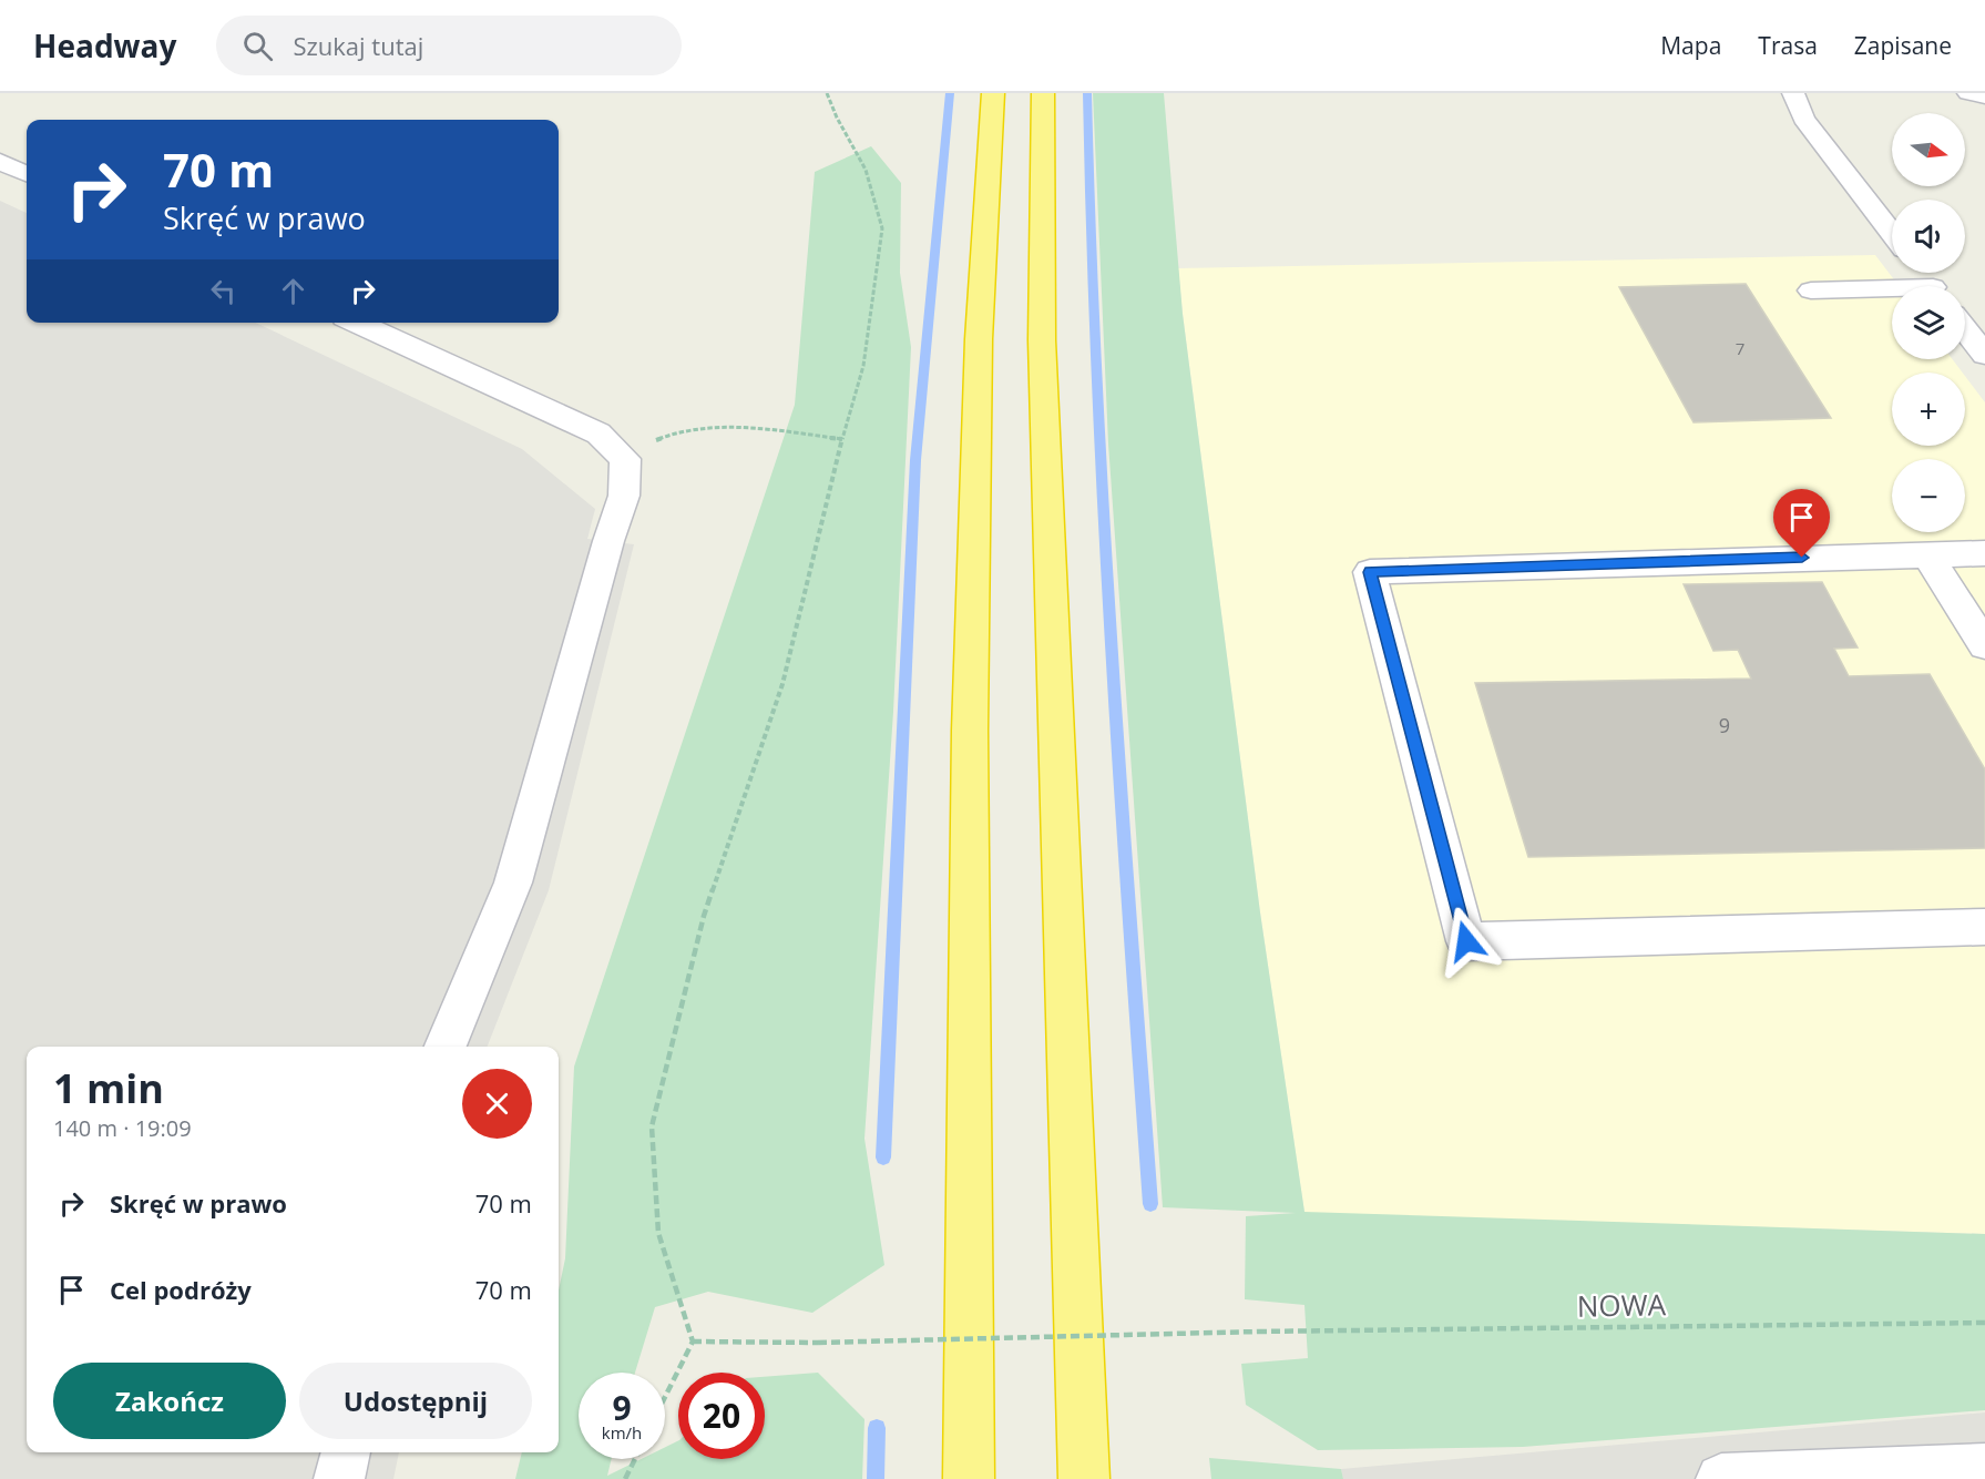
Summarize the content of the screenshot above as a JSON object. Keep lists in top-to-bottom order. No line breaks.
{"streets":{"path":["NOWA"]},"house_numbers":["7","9"],"north":"right","page":{"header":"Headway","search":"Szukaj tutaj","nav":["Mapa","Trasa","Zapisane"],"map_buttons":["+","−"],"turn":["70 m","Skręć w prawo"],"heading":["1 min","140 m · 19:09"],"list":[{"name":"Skręć w prawo","value":"70 m"},{"name":"Cel podróży","value":"70 m"}],"buttons":["Zakończ","Udostępnij"],"speed":"9 km/h","limit":"20"}}
